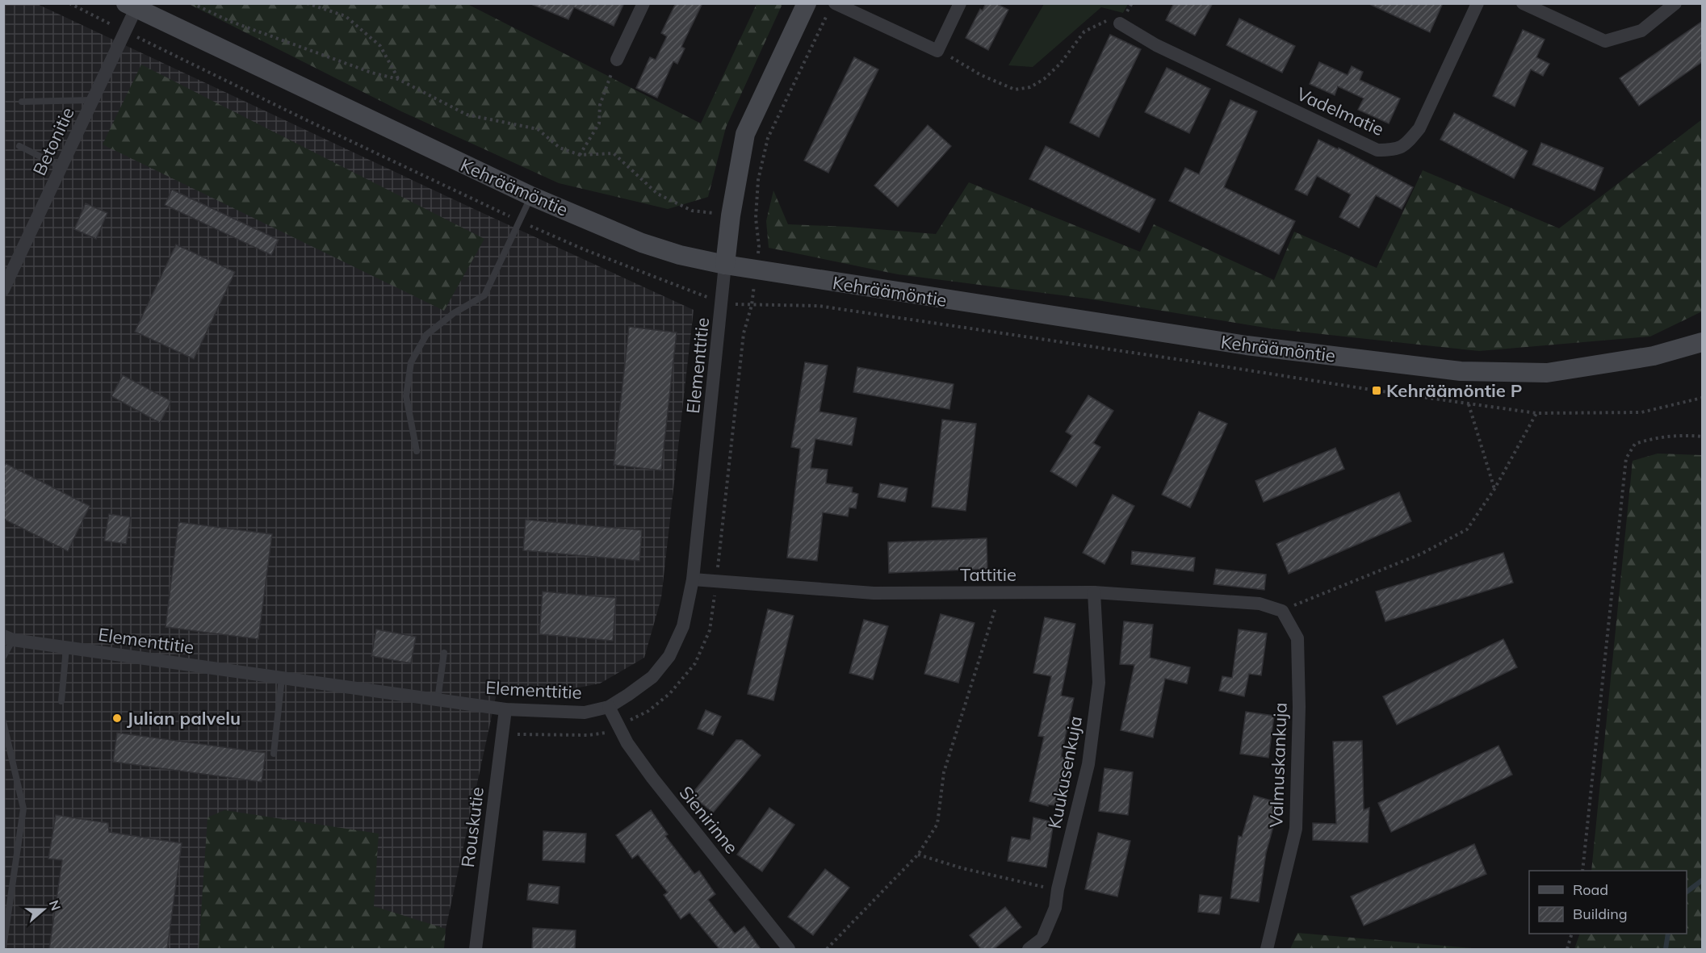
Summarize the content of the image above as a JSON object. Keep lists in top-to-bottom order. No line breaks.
{"streets":{"street":["Vadelmatie","Betonitie","Kehräämöntie","Elementtitie","Tattitie","Valmuskankuja","Kuukusenkuja","Sienirinne","Rouskutie"]},"crossings":[["Betonitie","Kehräämöntie"],["Kehräämöntie","Elementtitie"],["Elementtitie","Tattitie"],["Elementtitie","Sienirinne"],["Elementtitie","Rouskutie"],["Tattitie","Valmuskankuja"],["Tattitie","Kuukusenkuja"]],"places":{"transit":["Kehräämöntie P"],"other":["Julian palvelu"]},"legend":["Road","Building"],"north":"right"}
